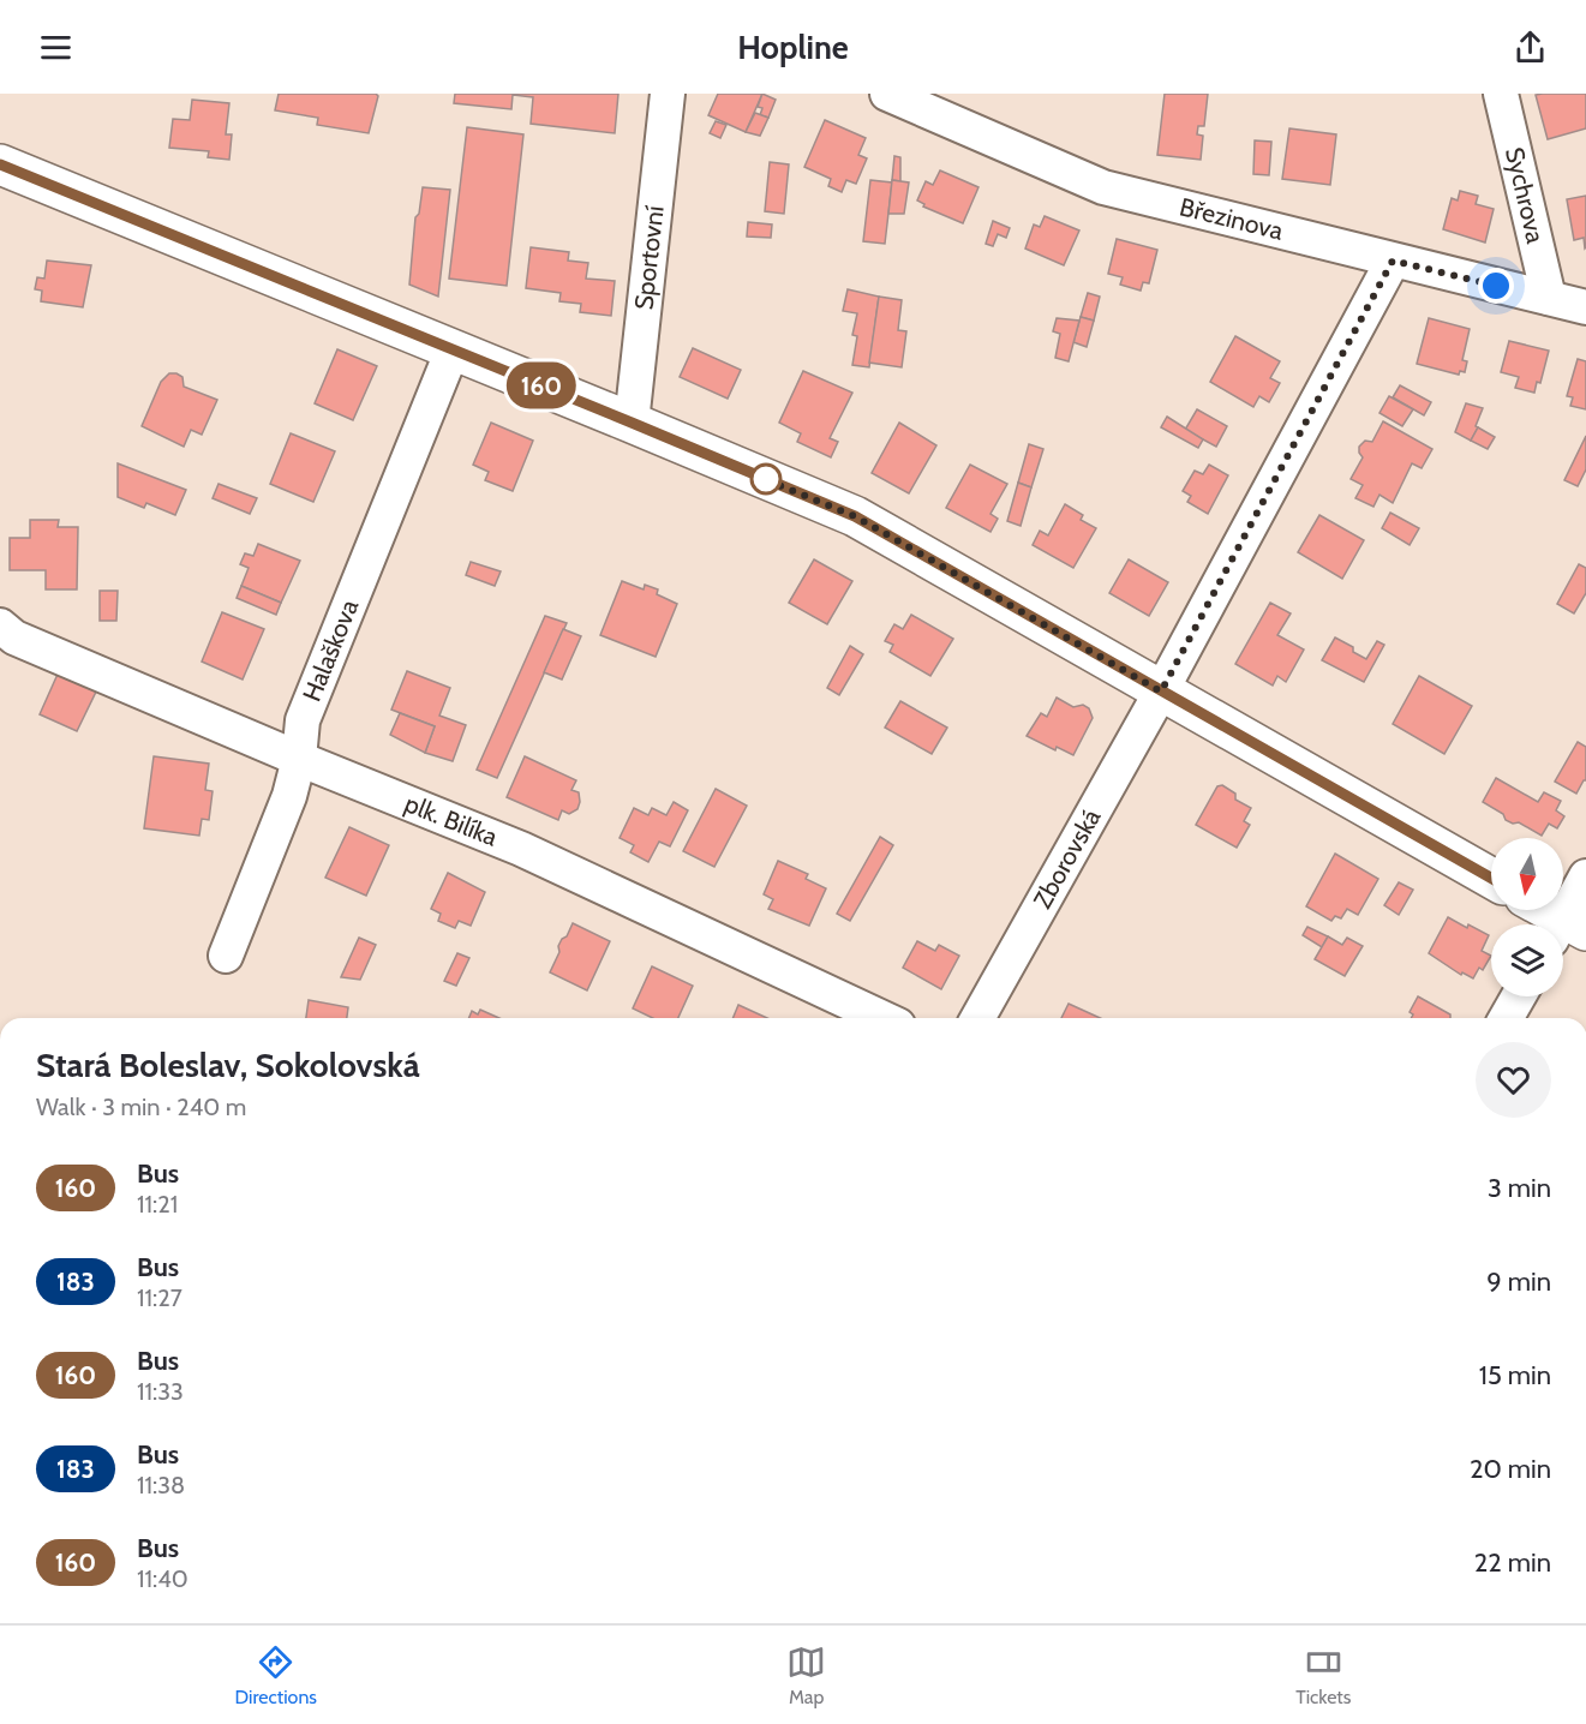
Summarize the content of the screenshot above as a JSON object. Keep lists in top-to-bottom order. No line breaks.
{"streets":{"street":["Sychrova","Březinova","Sportovní","Halaškova","plk. Bilíka","Zborovská"]},"crossings":[["Sychrova","Březinova"],["Březinova","Zborovská"],["Halaškova","plk. Bilíka"]],"lines":["bus line 160"],"north":"bottom","page":{"header":"Hopline","on_map":"160","heading":["Stará Boleslav, Sokolovská","Walk · 3 min · 240 m"],"list":[{"mark":"160","name":"Bus","note":"11:21","value":"3 min"},{"mark":"183","name":"Bus","note":"11:27","value":"9 min"},{"mark":"160","name":"Bus","note":"11:33","value":"15 min"},{"mark":"183","name":"Bus","note":"11:38","value":"20 min"},{"mark":"160","name":"Bus","note":"11:40","value":"22 min"}],"tabs":["Directions","Map","Tickets"]}}
